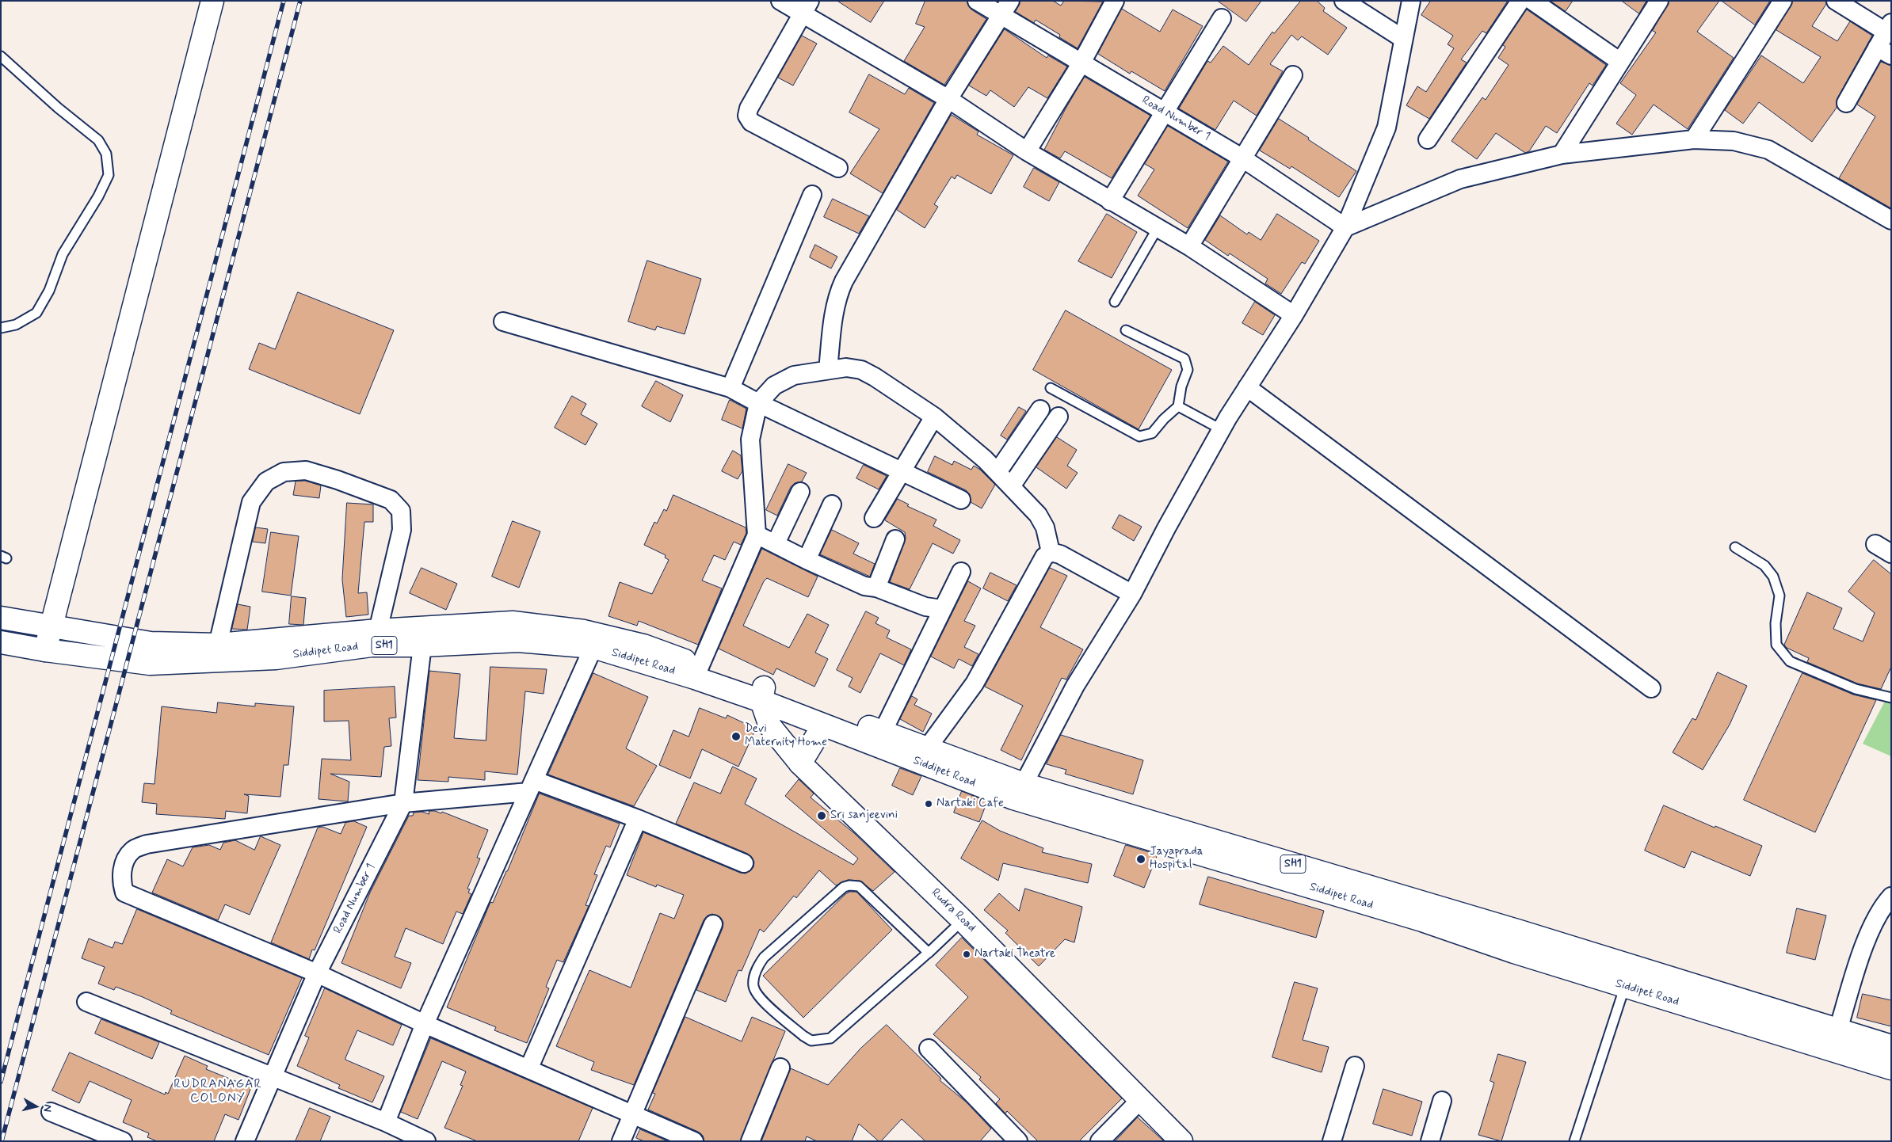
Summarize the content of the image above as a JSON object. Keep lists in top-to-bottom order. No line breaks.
{"streets":{"main road":["SH1","Siddipet Road","Rudra Road"],"street":["Road Number 1"]},"crossings":[["Road Number 1","Siddipet Road"],["Siddipet Road","Rudra Road"]],"districts":["RUDRANAGAR COLONY"],"places":["Devi Maternity Home","Nartaki Cafe","Sri sanjeevini","Jayaprada Hospital","Nartaki Theatre"],"north":"right"}
